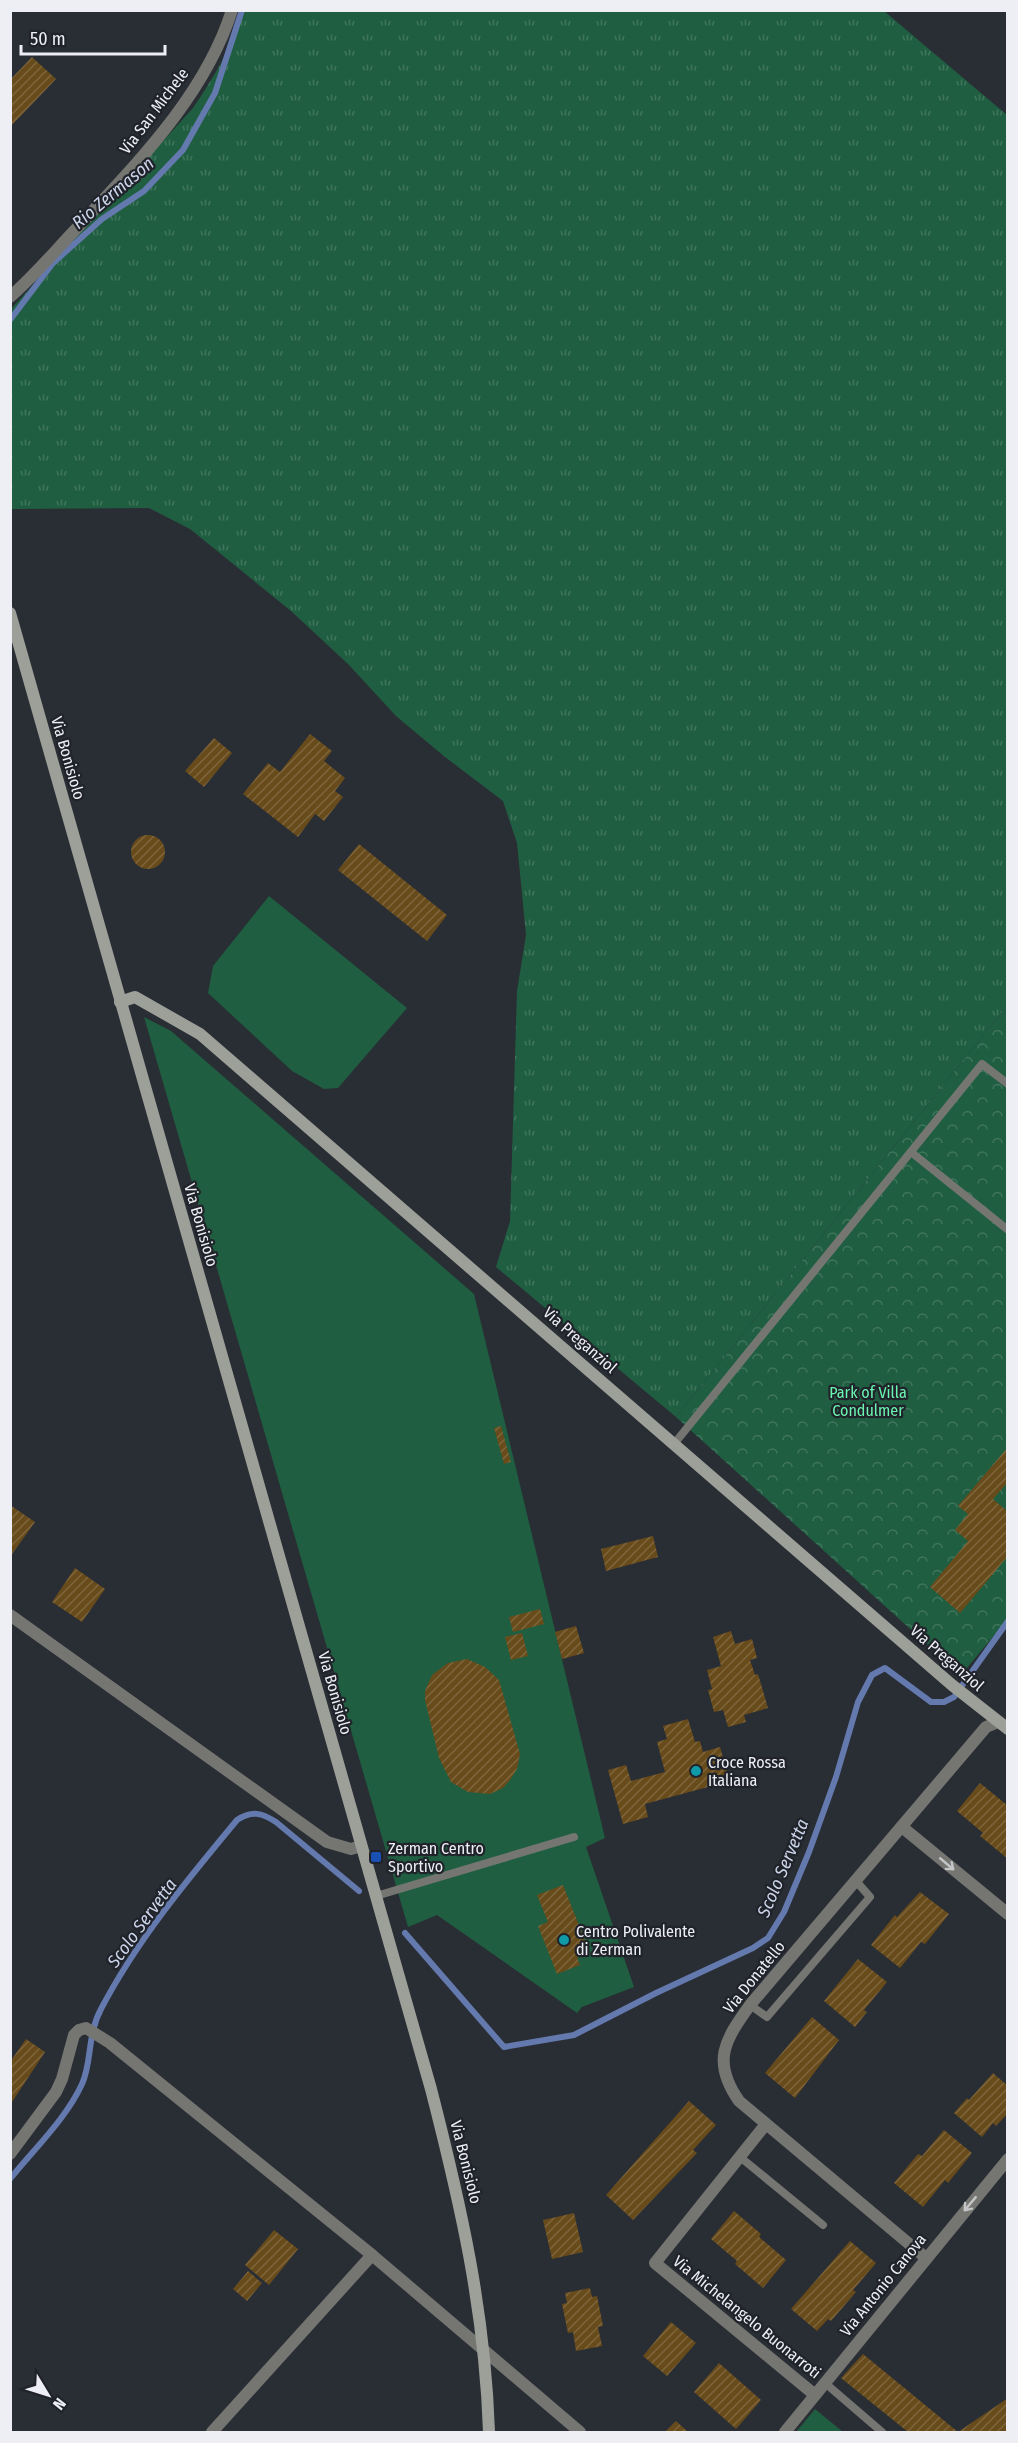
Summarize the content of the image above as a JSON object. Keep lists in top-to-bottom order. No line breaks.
{"streets":{"main road":["Via Bonisiolo","Via Preganziol"],"street":["Via San Michele","Via Donatello","Via Antonio Canova","Via Michelangelo Buonarroti"]},"crossings":[["Via Bonisiolo","Via Preganziol"],["Via Preganziol","Via Donatello"],["Via Donatello","Via Antonio Canova"],["Via Donatello","Via Michelangelo Buonarroti"],["Via Antonio Canova","Via Michelangelo Buonarroti"]],"one_way":["Via Antonio Canova"],"water":["Rio Zermason","Scolo Servetta"],"parks":["Park of Villa Condulmer"],"places":{"other":["Croce Rossa Italiana","Centro Polivalente di Zerman"],"transit":["Zerman Centro Sportivo"]},"scale_bar":"50 m","north":"bottom right"}
